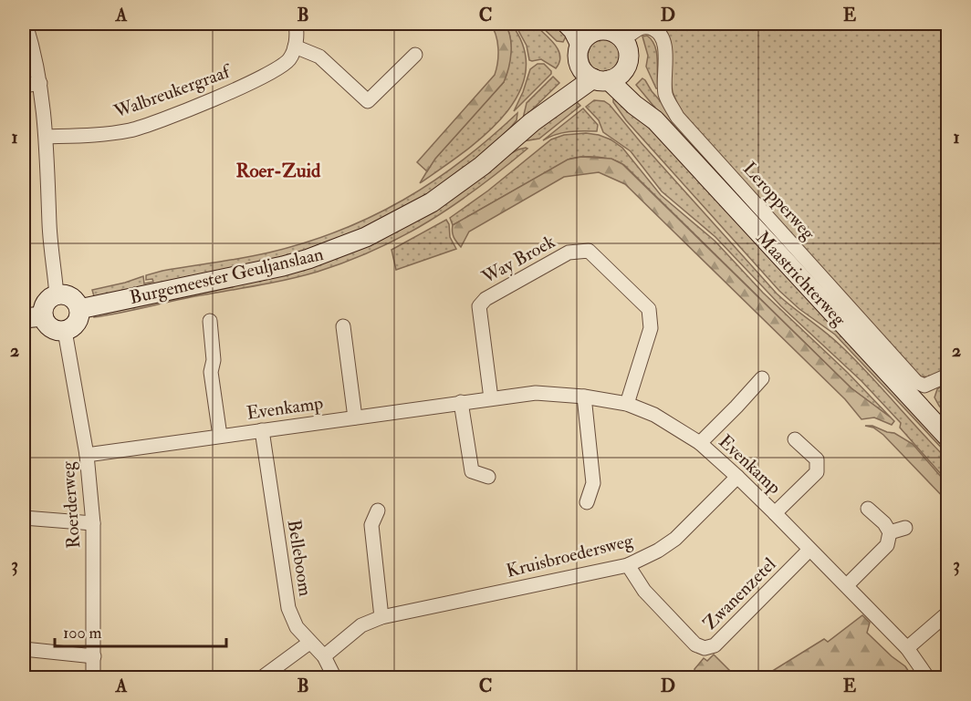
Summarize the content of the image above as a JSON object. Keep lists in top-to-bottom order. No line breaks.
{"streets":{"main road":["Burgemeester Geuljanslaan","Maastrichterweg"],"street":["Walbreukergraaf","Leropperweg","Way Broek","Evenkamp","Roerderweg","Kruisbroedersweg","Belleboom","Zwanenzetel"]},"crossings":[["Leropperweg","Burgemeester Geuljanslaan"],["Leropperweg","Maastrichterweg"],["Way Broek","Evenkamp"],["Burgemeester Geuljanslaan","Maastrichterweg"],["Burgemeester Geuljanslaan","Roerderweg"],["Evenkamp","Roerderweg"],["Evenkamp","Kruisbroedersweg"],["Evenkamp","Belleboom"],["Evenkamp","Zwanenzetel"],["Kruisbroedersweg","Belleboom"],["Kruisbroedersweg","Zwanenzetel"]],"districts":["Roer-Zuid"],"scale_bar":"100 m","grid":{"columns":["A","B","C","D","E"],"rows":["1","2","3"]}}
